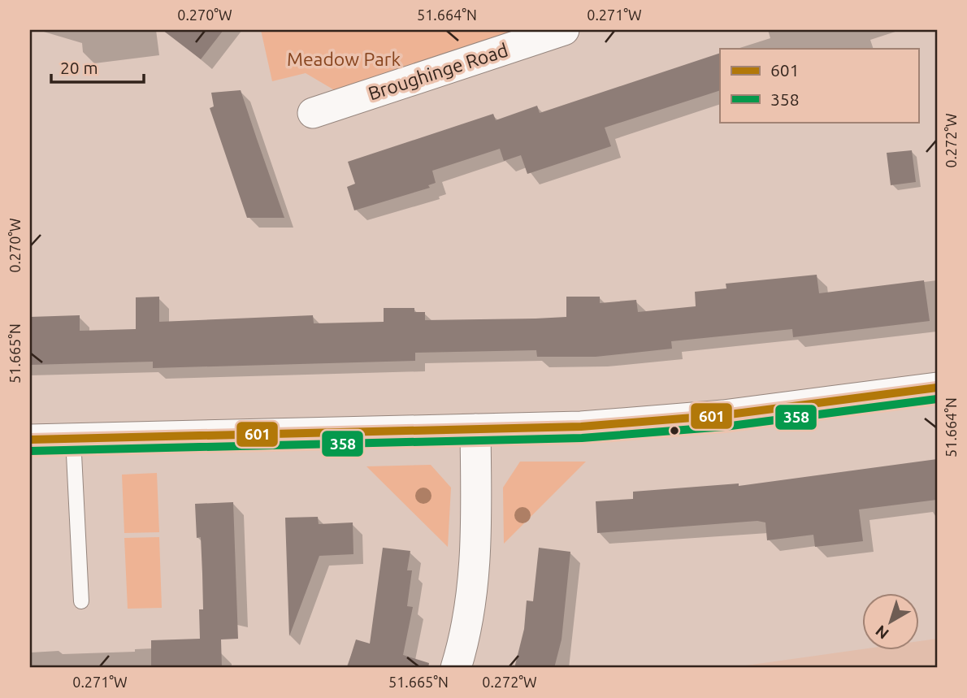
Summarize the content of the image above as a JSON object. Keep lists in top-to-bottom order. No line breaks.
{"streets":{"street":["Broughinge Road"]},"parks":["Meadow Park"],"lines":["transit line 601","transit line 358"],"legend":["601","358"],"scale_bar":"20 m","north":"bottom left","coordinates":["0.270°W","51.664°N","0.271°W","0.272°W","51.665°N"]}
